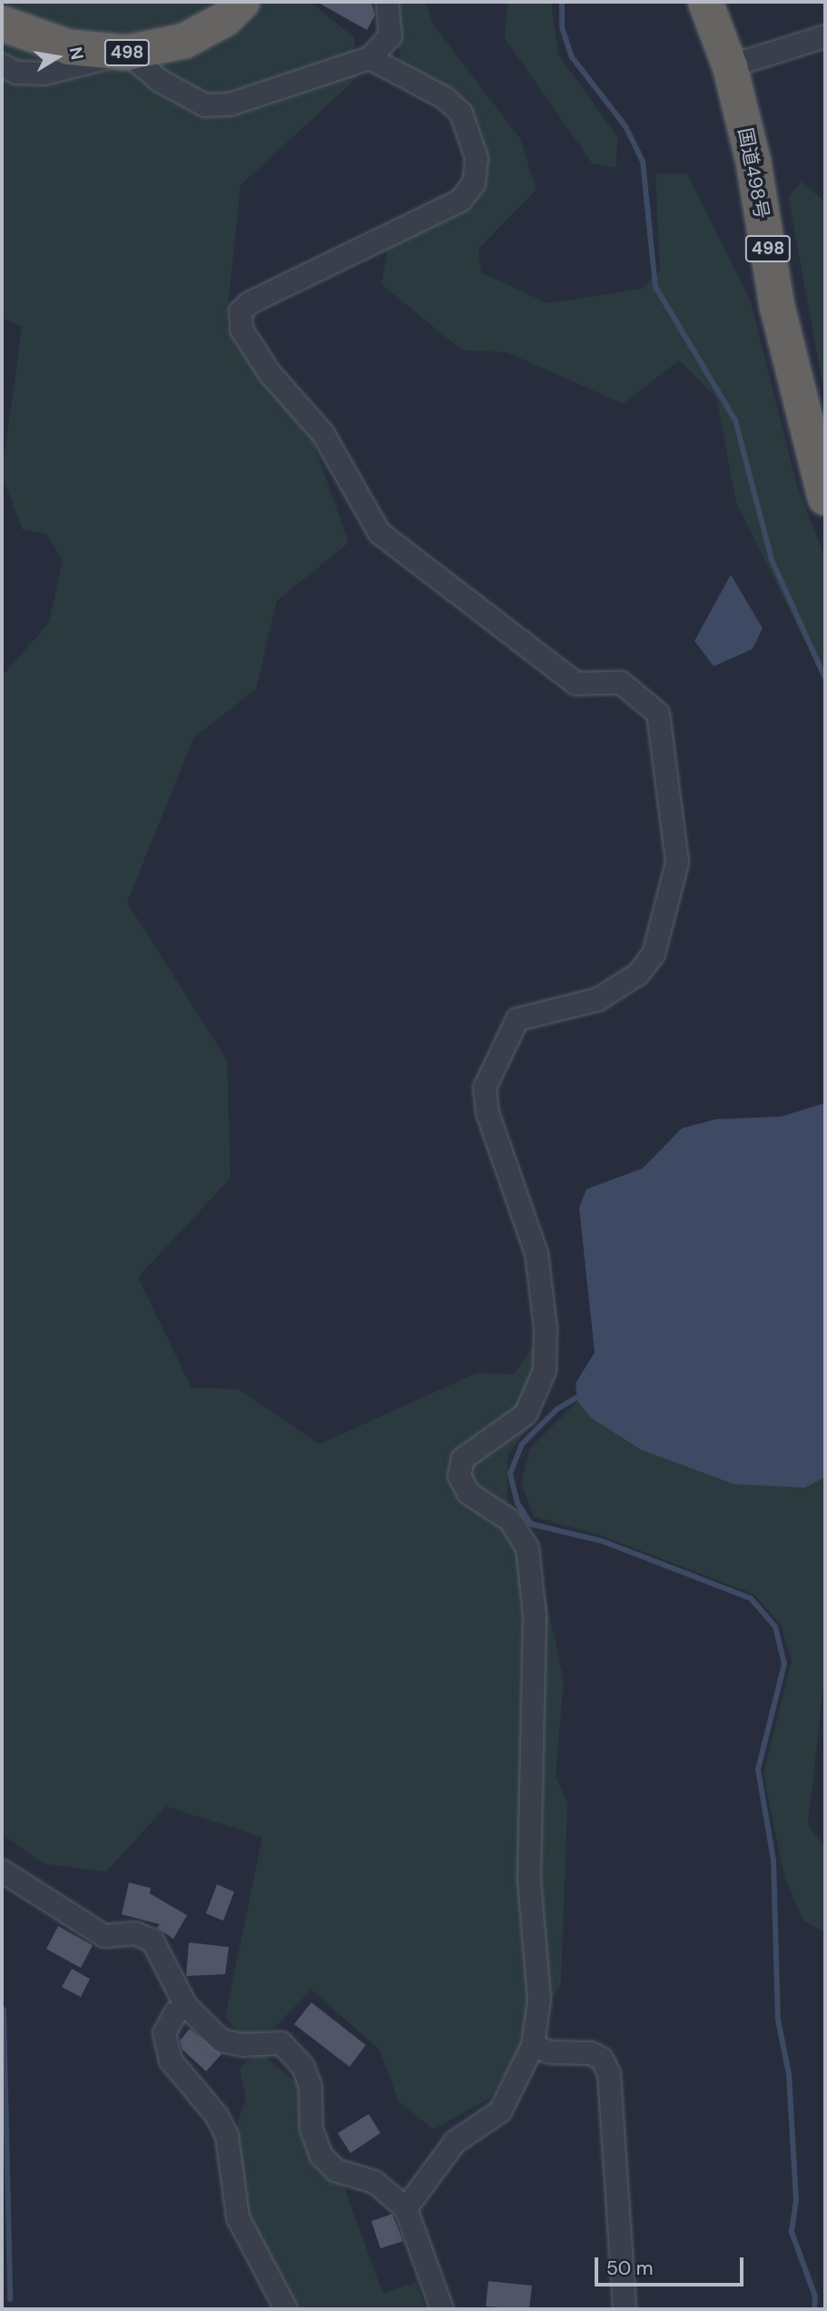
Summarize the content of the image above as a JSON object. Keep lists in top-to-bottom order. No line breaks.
{"streets":{"highway":["498","国道498号"]},"scale_bar":"50 m","north":"right"}
